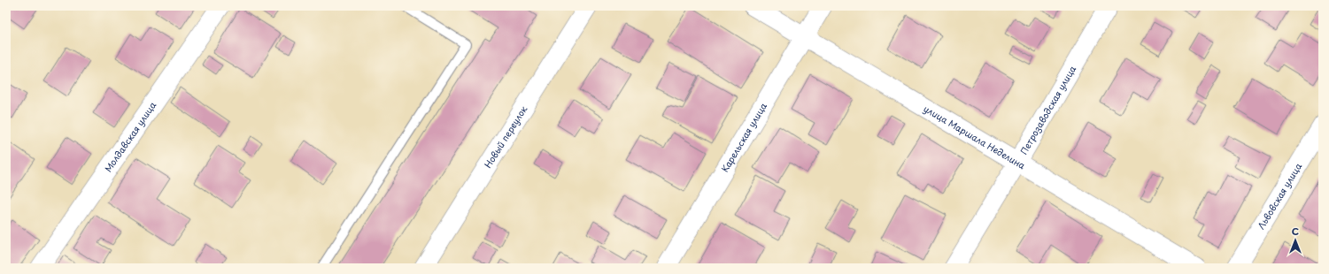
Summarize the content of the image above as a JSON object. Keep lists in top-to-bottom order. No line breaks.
{"streets":{"street":["Петрозаводская улица","Молдавская улица","Новый переулок","Карельская улица","улица Маршала Неделина","Львовская улица"]},"crossings":[["Петрозаводская улица","улица Маршала Неделина"],["Карельская улица","улица Маршала Неделина"]],"north":"top"}
